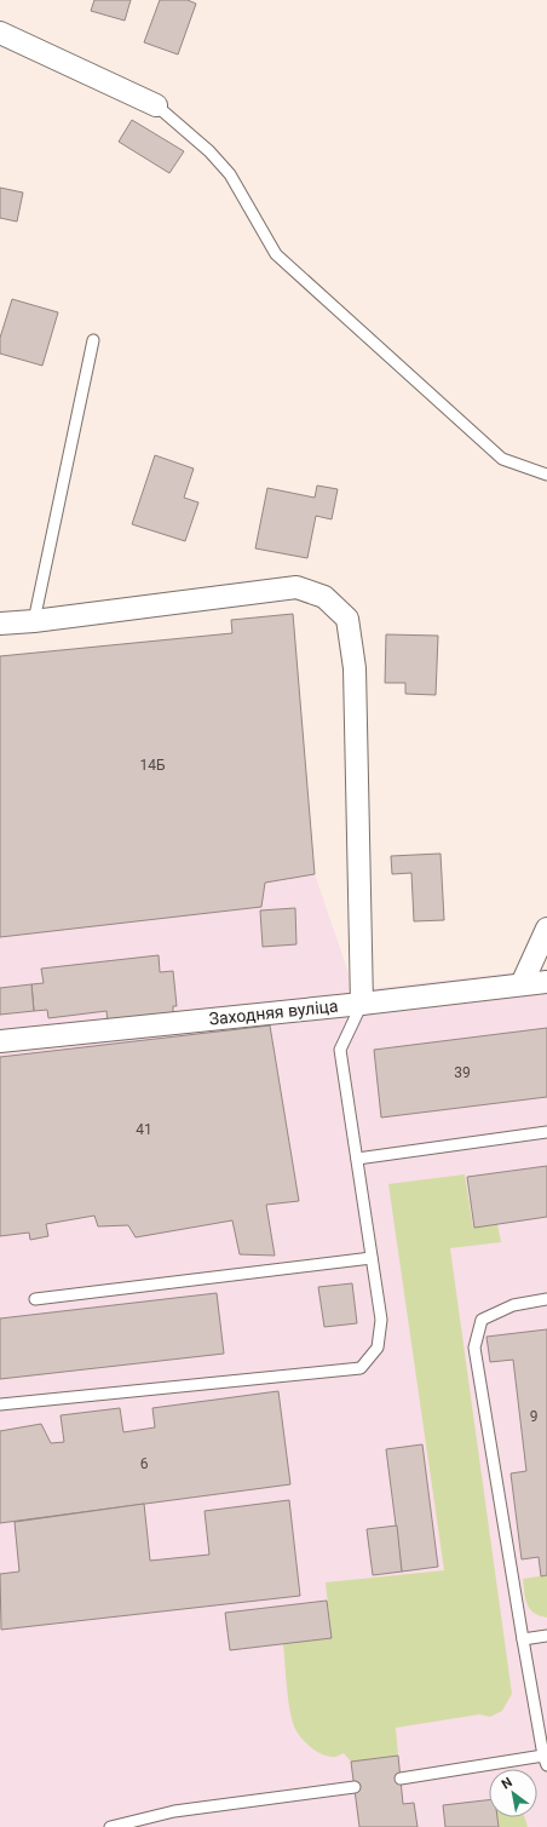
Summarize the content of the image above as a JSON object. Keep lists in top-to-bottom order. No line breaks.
{"streets":{"street":["Заходняя вуліца"]},"house_numbers":["14Б","39","41","9","6"],"north":"top left"}
